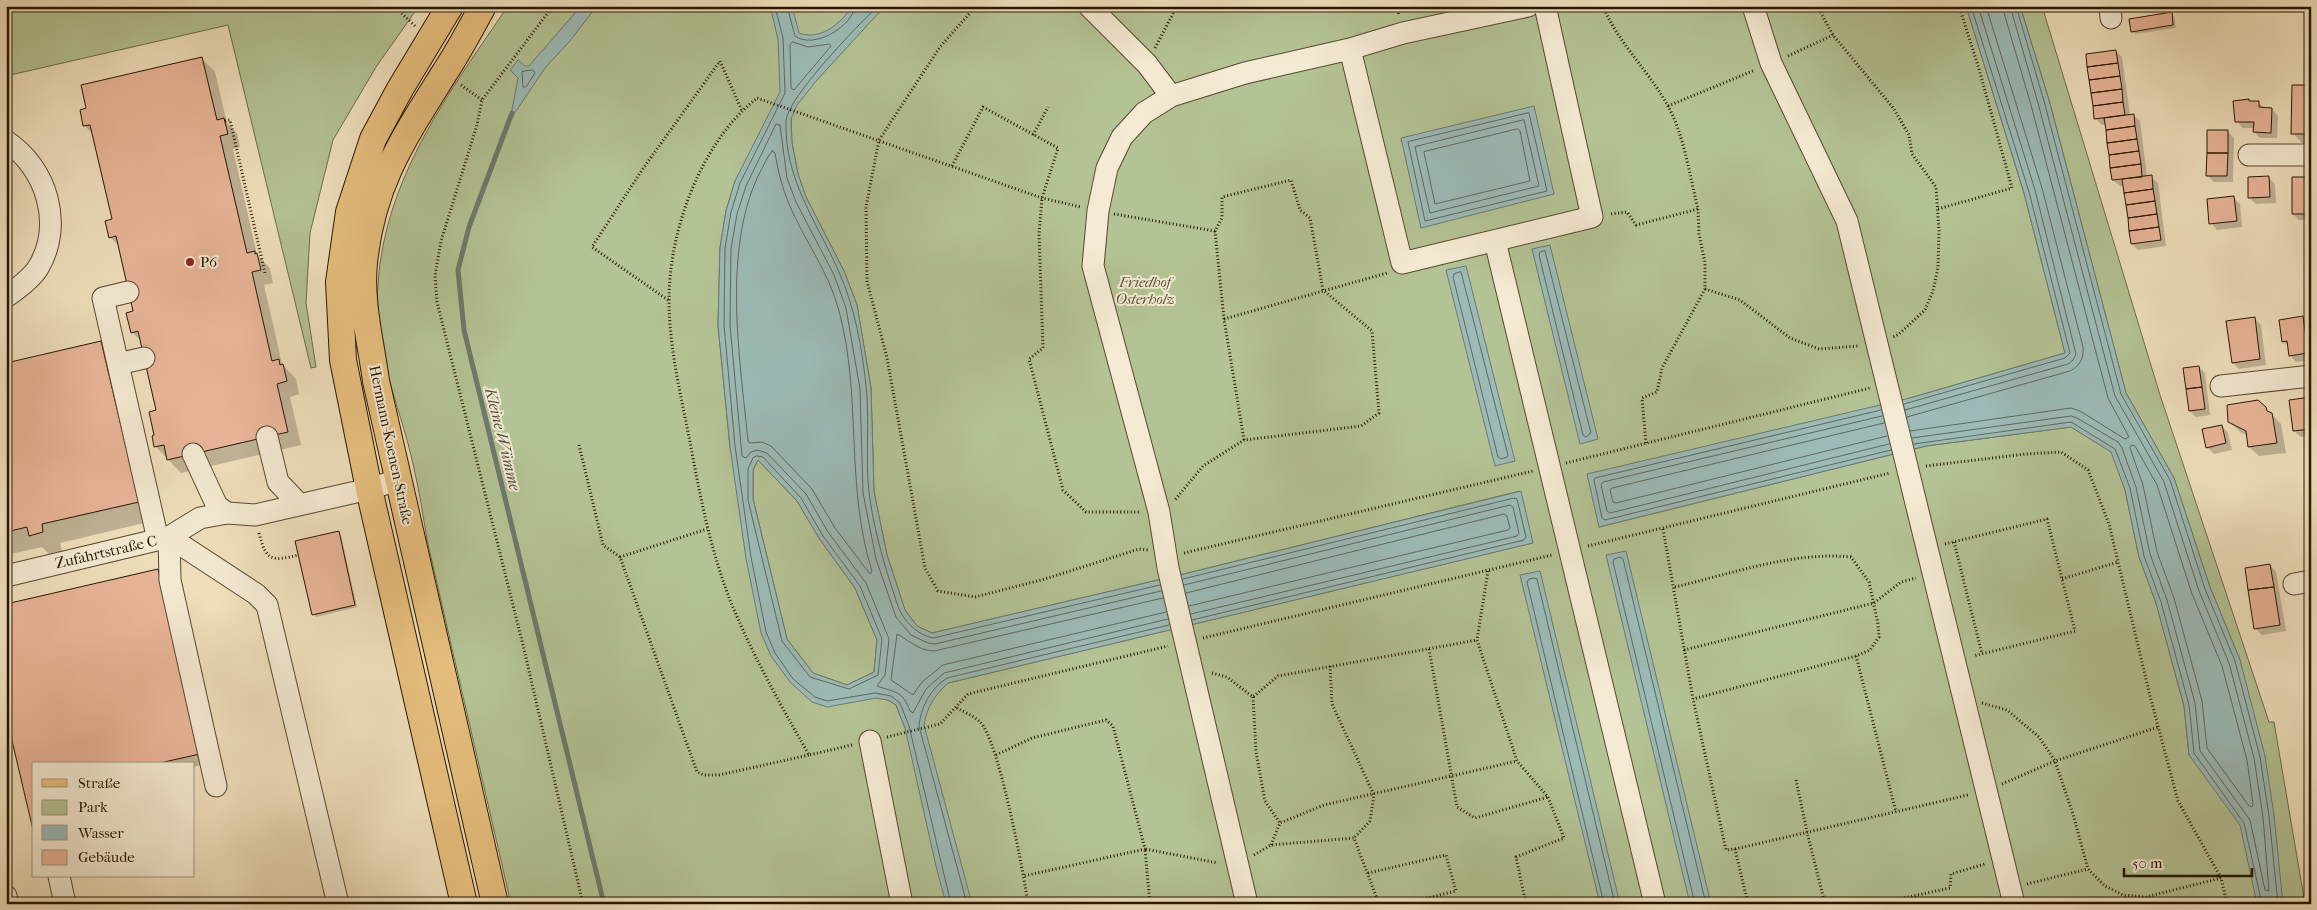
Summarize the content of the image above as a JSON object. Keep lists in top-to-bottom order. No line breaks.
{"streets":{"main road":["Hermann-Koenen-Straße"],"street":["Zufahrtstraße C"]},"crossings":[["Hermann-Koenen-Straße","Zufahrtstraße C"]],"water":["Kleine Wümme"],"parks":["Friedhof Osterholz"],"places":["P6"],"legend":["Straße","Park","Wasser","Gebäude"],"scale_bar":"50 m"}
